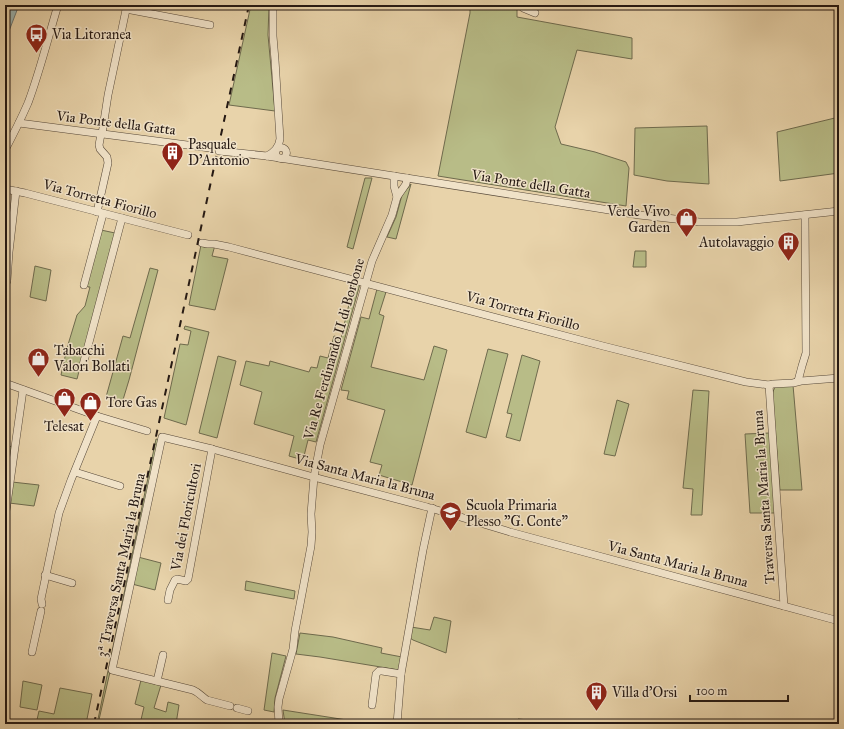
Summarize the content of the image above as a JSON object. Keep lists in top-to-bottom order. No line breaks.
{"streets":{"street":["Via Ponte della Gatta","Via Torretta Fiorillo","Via Re Ferdinando II di Borbone","Via Santa Maria la Bruna","Traversa Santa Maria la Bruna","Via dei Floricultori","3ª Traversa Santa Maria la Bruna"]},"crossings":[["Via Torretta Fiorillo","Via Re Ferdinando II di Borbone"],["Via Torretta Fiorillo","Traversa Santa Maria la Bruna"],["Via Re Ferdinando II di Borbone","Via Santa Maria la Bruna"],["Via Santa Maria la Bruna","Traversa Santa Maria la Bruna"],["Via Santa Maria la Bruna","Via dei Floricultori"],["Via Santa Maria la Bruna","3ª Traversa Santa Maria la Bruna"]],"places":{"bus stop":["Via Litoranea"],"building":["Pasquale D'Antonio","Autolavaggio","Villa d'Orsi"],"shop":["Verde Vivo Garden","Tabacchi Valori Bollati","Telesat","Tore Gas"],"school or university":["Scuola Primaria Plesso \"G. Conte\""]},"scale_bar":"100 m"}
